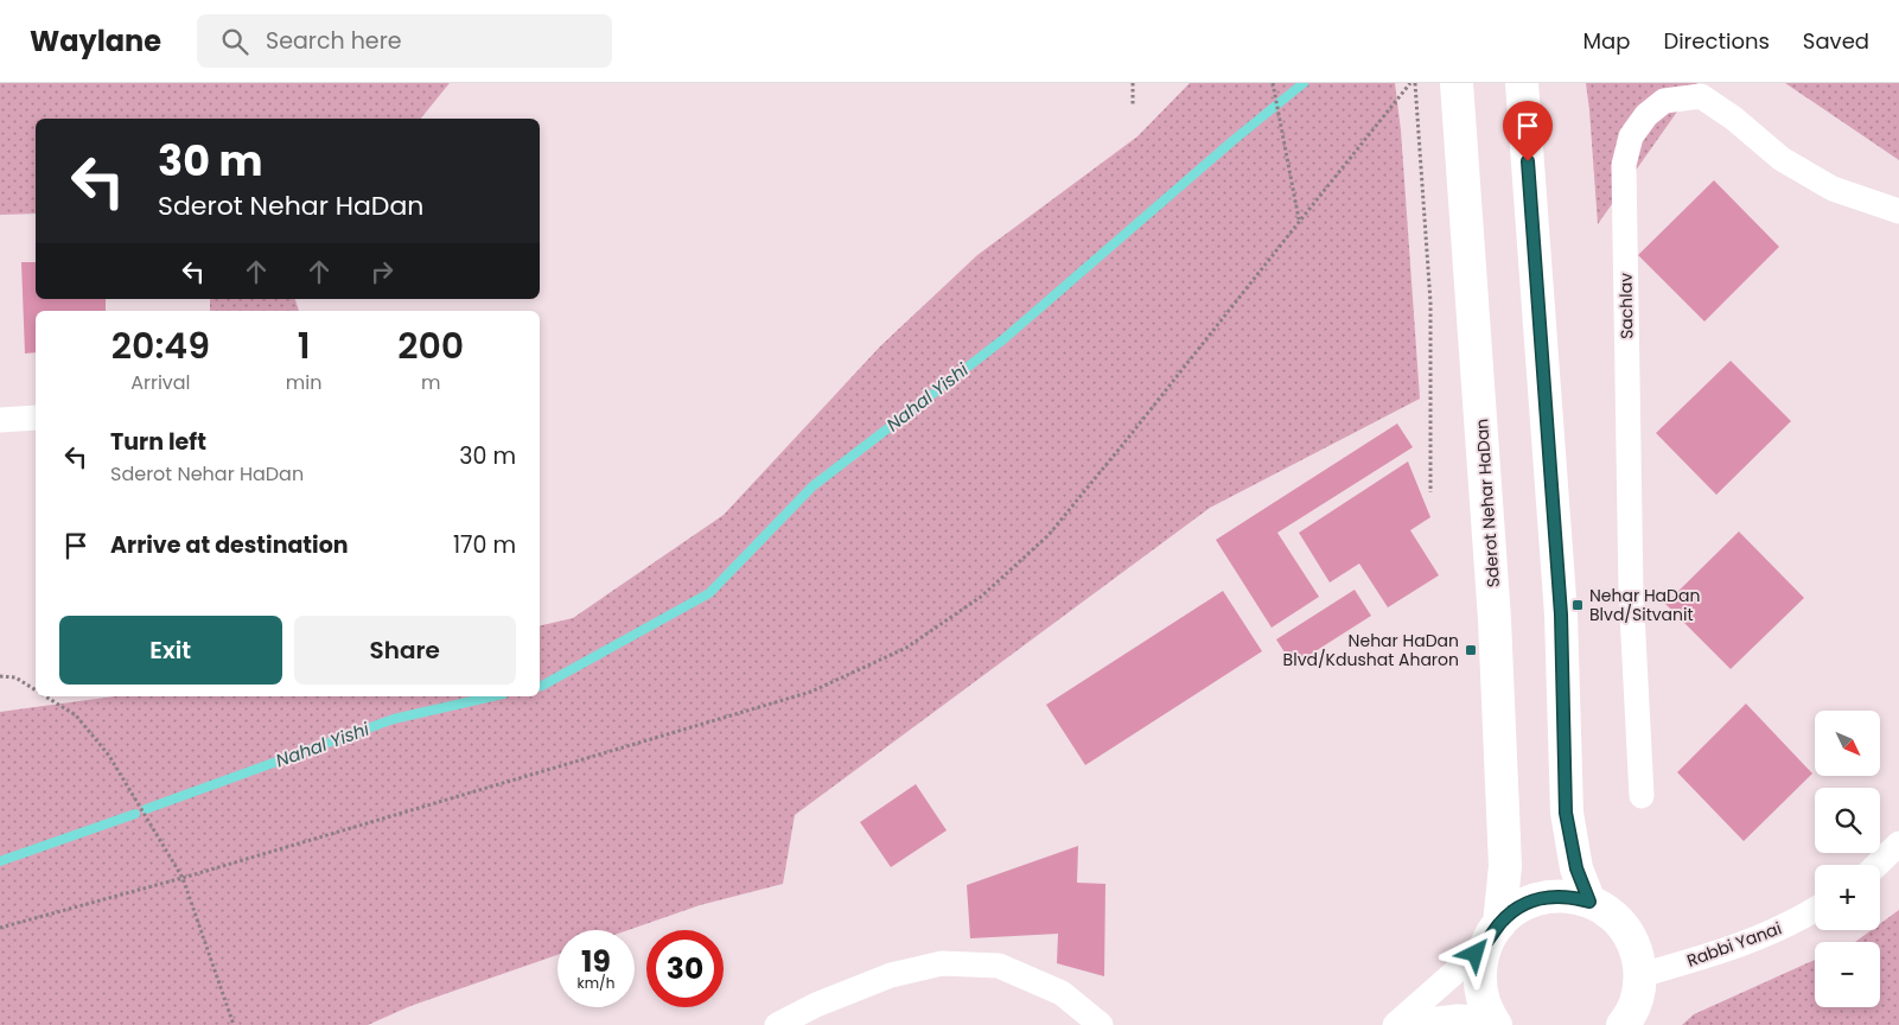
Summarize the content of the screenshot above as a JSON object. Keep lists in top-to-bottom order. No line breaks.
{"streets":{"main road":["Sderot Nehar HaDan"],"street":["Sachlav","Rabbi Yanai"]},"water":["Nahal Yishi"],"places":{"transit":["Nehar HaDan Blvd/Sitvanit","Nehar HaDan Blvd/Kdushat Aharon"]},"north":"bottom right","page":{"header":"Waylane","search":"Search here","nav":["Map","Directions","Saved"],"turn":["30 m","Sderot Nehar HaDan"],"eta":["20:49","Arrival","1","min","200","m"],"list":[{"name":"Turn left","note":"Sderot Nehar HaDan","value":"30 m"},{"name":"Arrive at destination","value":"170 m"}],"buttons":["Exit","Share"],"map_buttons":["+","−"],"speed":"19 km/h","limit":"30"}}
